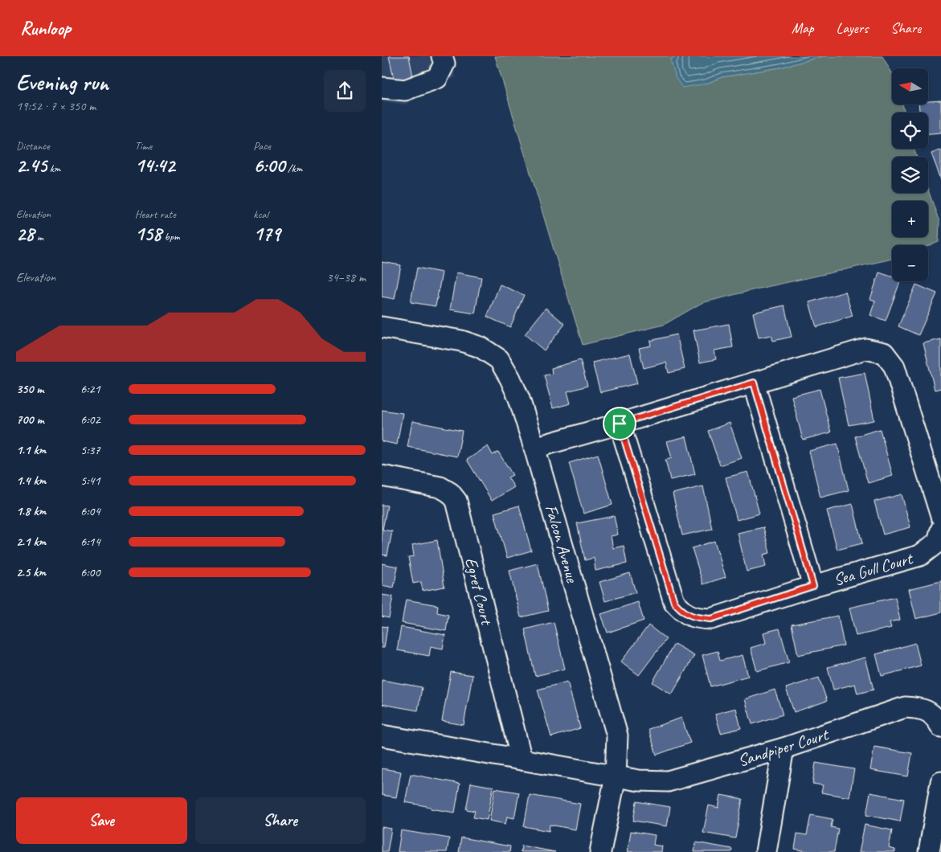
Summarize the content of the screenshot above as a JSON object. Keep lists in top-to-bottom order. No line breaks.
{"streets":{"street":["Falcon Avenue","Sea Gull Court","Egret Court","Sandpiper Court"]},"crossings":[["Falcon Avenue","Sandpiper Court"]],"north":"left","page":{"header":"Runloop","nav":["Map","Layers","Share"],"heading":["Evening run","19:52 · 7 × 350 m"],"map_buttons":["+","−"],"stats":[["Distance","2.45 km"],["Time","14:42"],["Pace","6:00 /km"],["Elevation","28 m"],["Heart rate","158 bpm"],["kcal","179"]],"chart":["Elevation","34–38 m"],"list":[{"name":"350 m","note":"6:21"},{"name":"700 m","note":"6:02"},{"name":"1.1 km","note":"5:37"},{"name":"1.4 km","note":"5:41"},{"name":"1.8 km","note":"6:04"},{"name":"2.1 km","note":"6:14"},{"name":"2.5 km","note":"6:00"}],"buttons":["Save","Share"]}}
